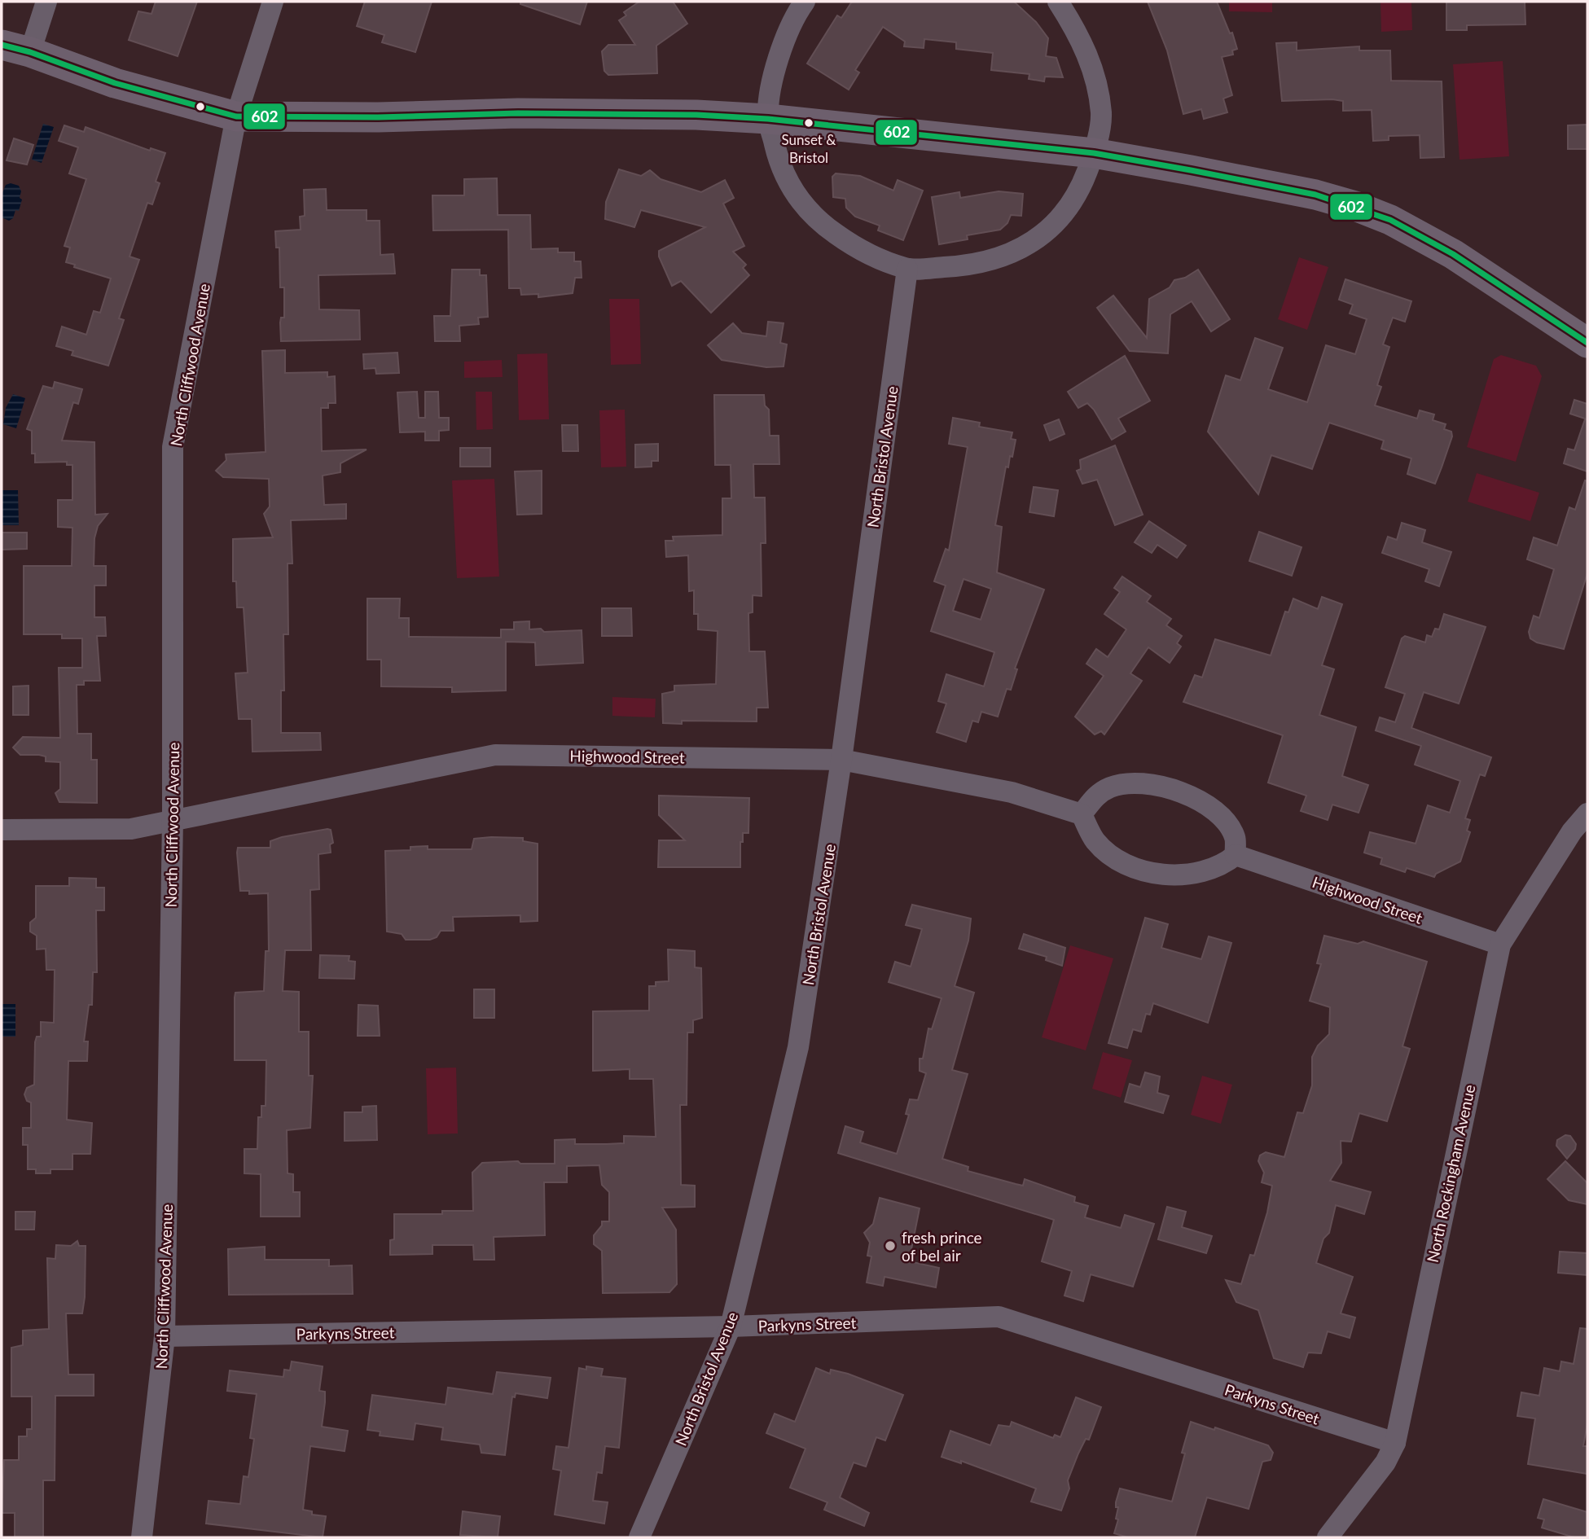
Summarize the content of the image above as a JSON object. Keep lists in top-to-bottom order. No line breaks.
{"streets":{"street":["North Cliffwood Avenue","North Bristol Avenue","Highwood Street","North Rockingham Avenue","Parkyns Street"]},"crossings":[["North Cliffwood Avenue","Highwood Street"],["North Cliffwood Avenue","Parkyns Street"],["North Bristol Avenue","Highwood Street"],["North Bristol Avenue","Parkyns Street"],["Highwood Street","North Rockingham Avenue"],["North Rockingham Avenue","Parkyns Street"]],"places":["Sunset & Bristol","fresh prince of bel air"],"lines":["transit line 602"]}
